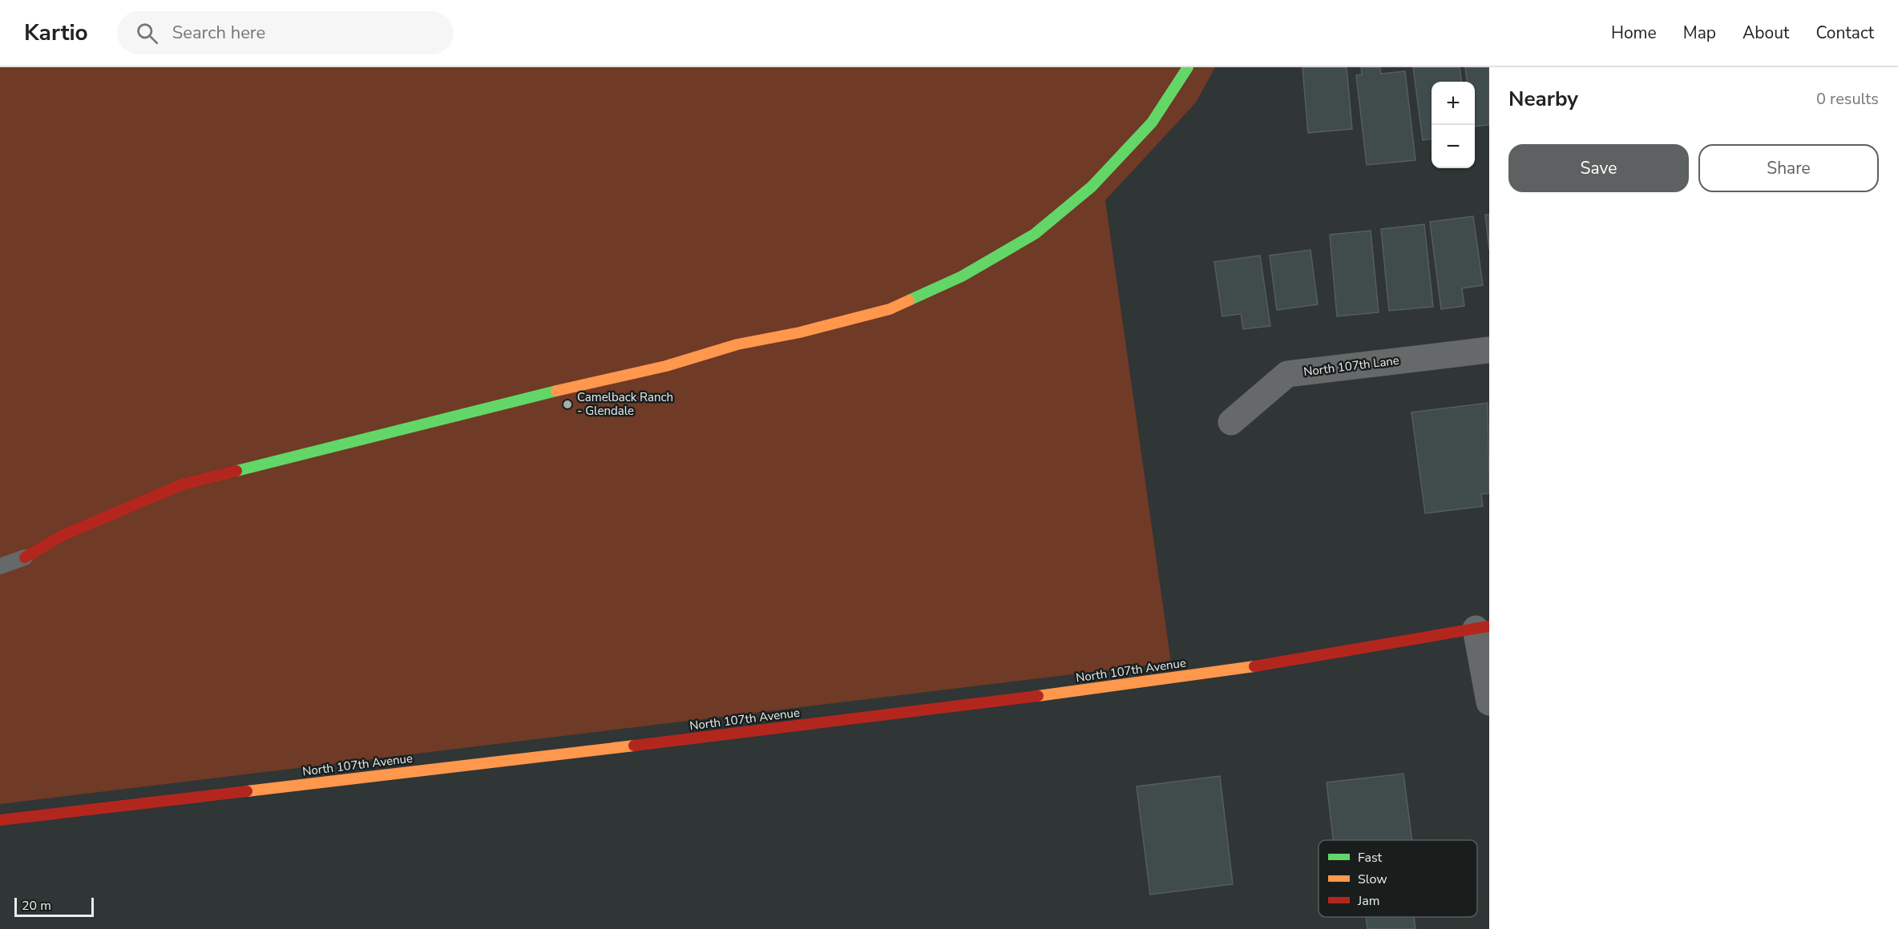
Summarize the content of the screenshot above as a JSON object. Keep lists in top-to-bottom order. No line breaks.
{"streets":{"street":["North 107th Lane","North 107th Avenue"]},"places":["Camelback Ranch - Glendale"],"legend":["Fast","Slow","Jam"],"scale_bar":"20 m","page":{"header":"Kartio","search":"Search here","nav":["Home","Map","About","Contact"],"heading":["Nearby","0 results"],"map_buttons":["+","−"],"buttons":["Save","Share"],"scale":"20 m"}}
